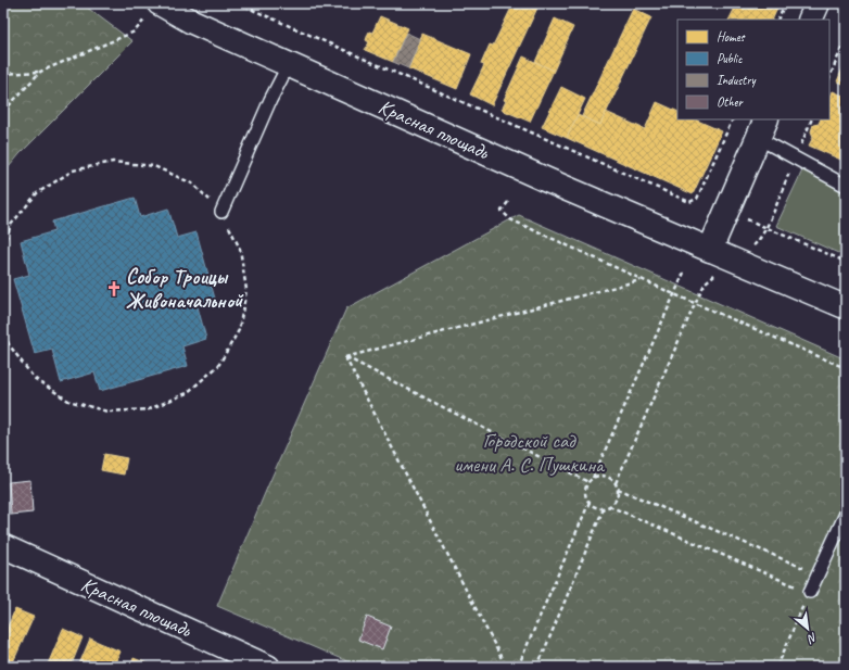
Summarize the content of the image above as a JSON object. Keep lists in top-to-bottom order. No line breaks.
{"streets":{"main road":["Красная площадь"]},"parks":["Городской сад имени А. С. Пушкина"],"places":{"church":["Собор Троицы Живоначальной"]},"legend":["Homes","Public","Industry","Other"],"north":"bottom right"}
